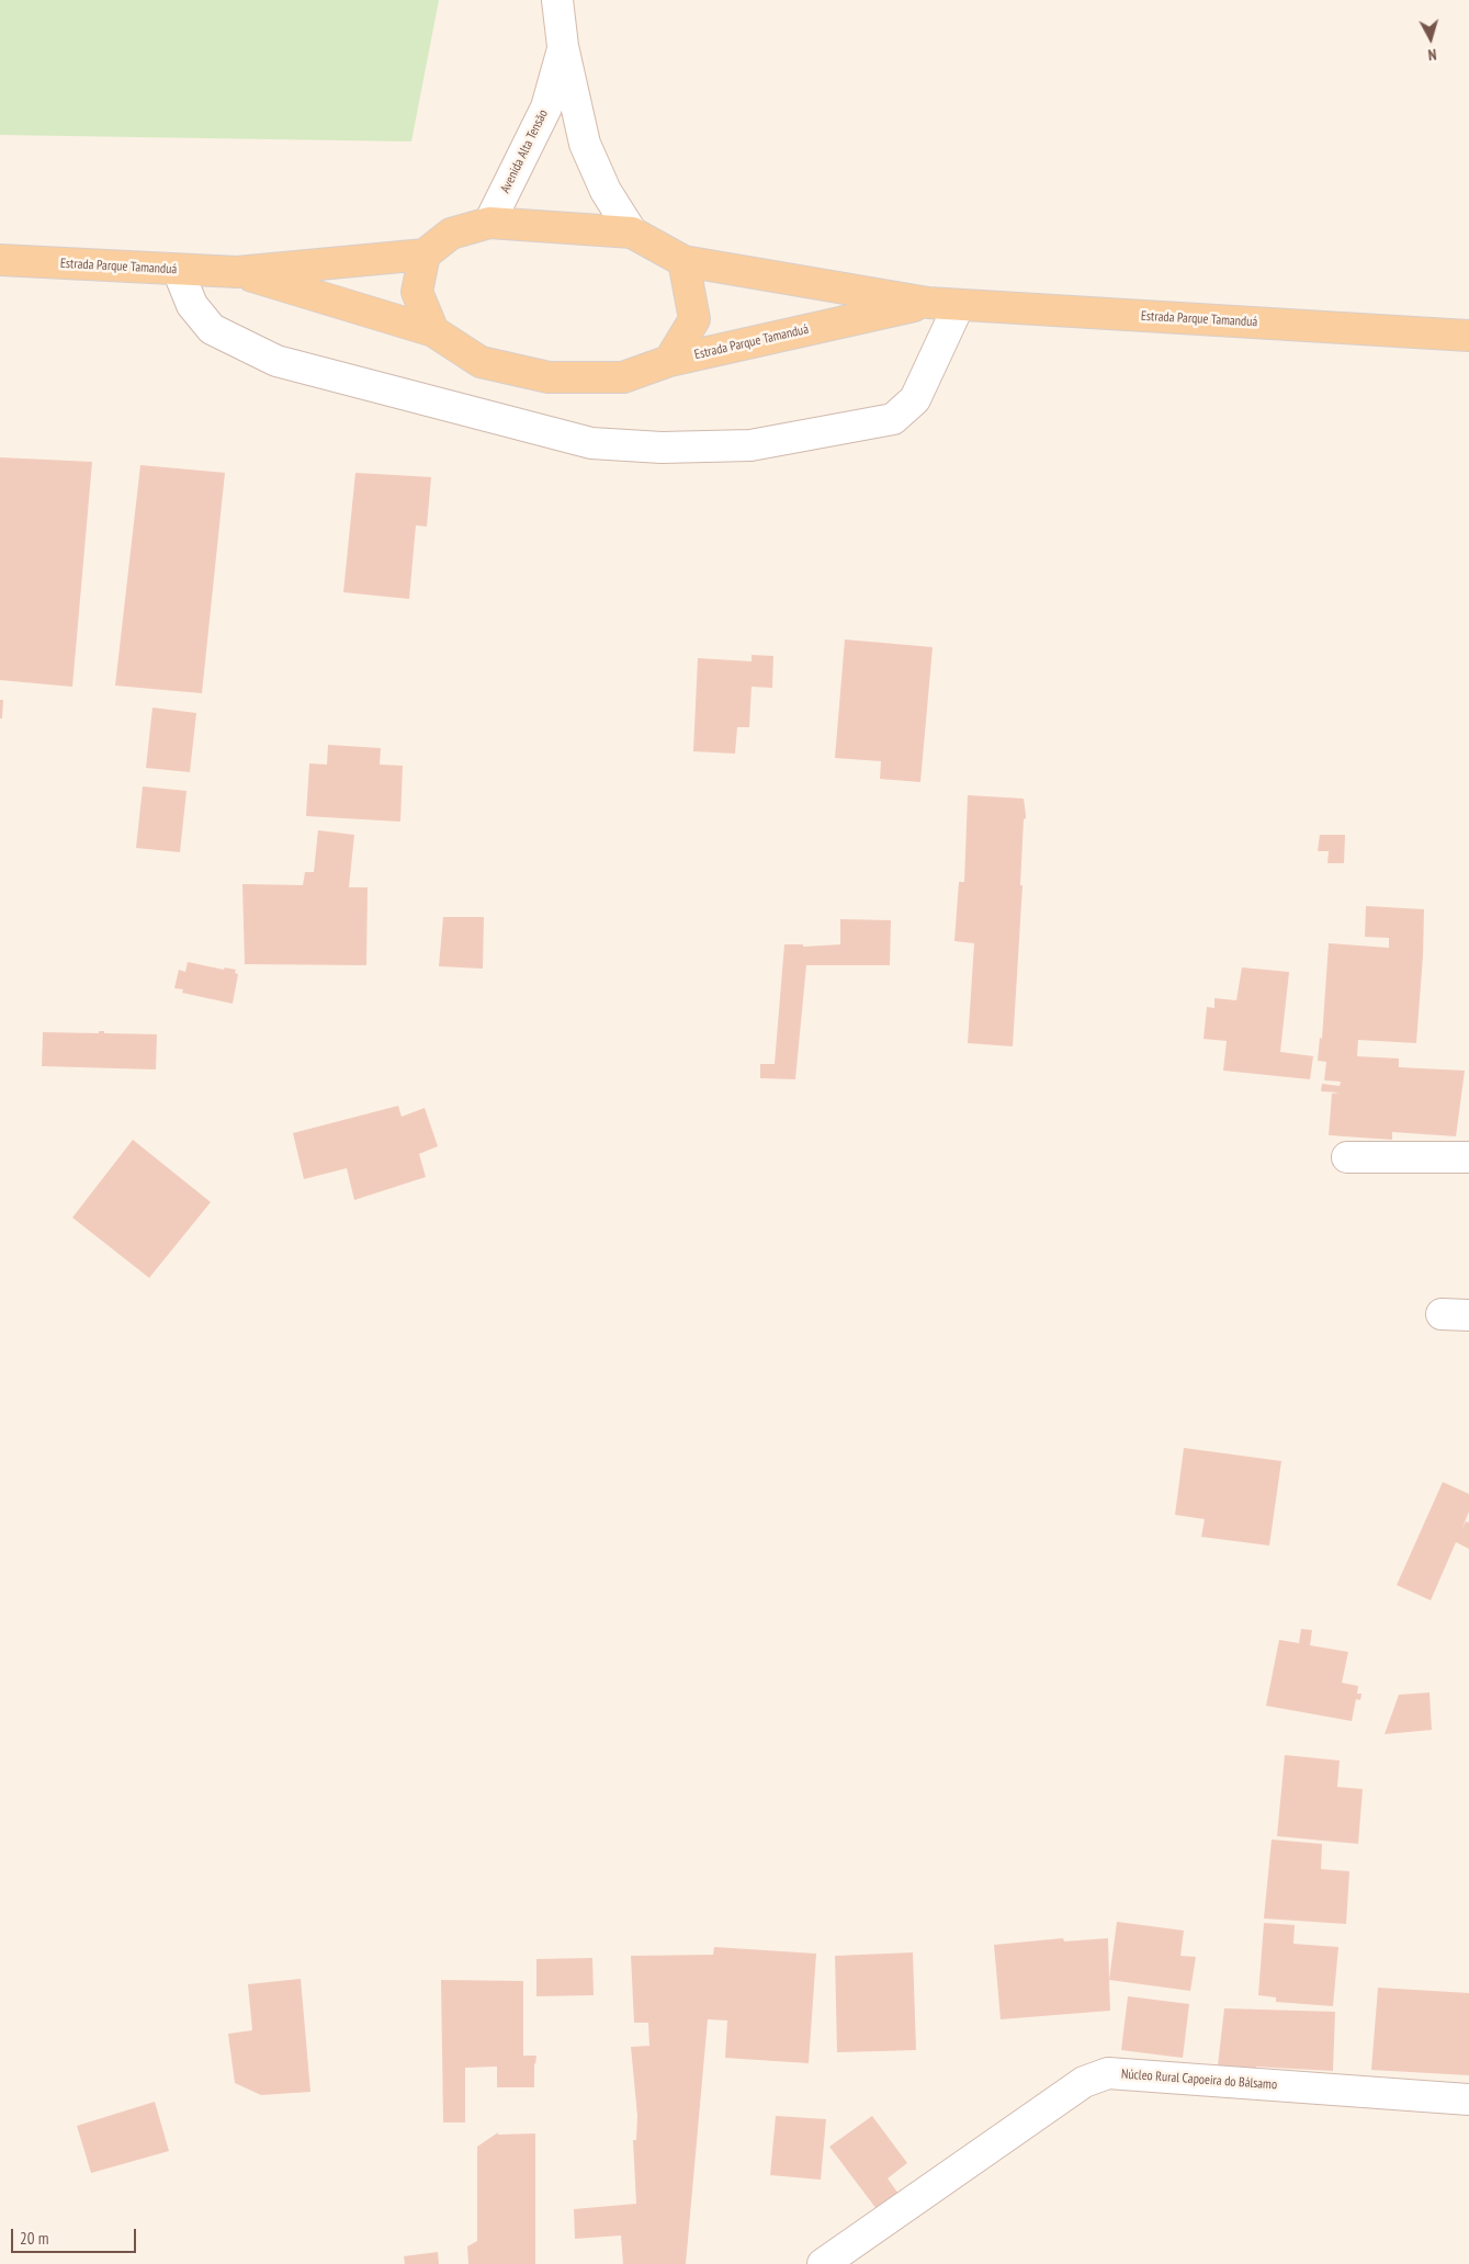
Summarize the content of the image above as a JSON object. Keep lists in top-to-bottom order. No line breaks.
{"streets":{"main road":["Estrada Parque Tamanduá"],"street":["Avenida Alta Tensāo","Núcleo Rural Capoeira do Bálsamo"]},"crossings":[["Avenida Alta Tensāo","Estrada Parque Tamanduá"]],"scale_bar":"20 m","north":"bottom"}
